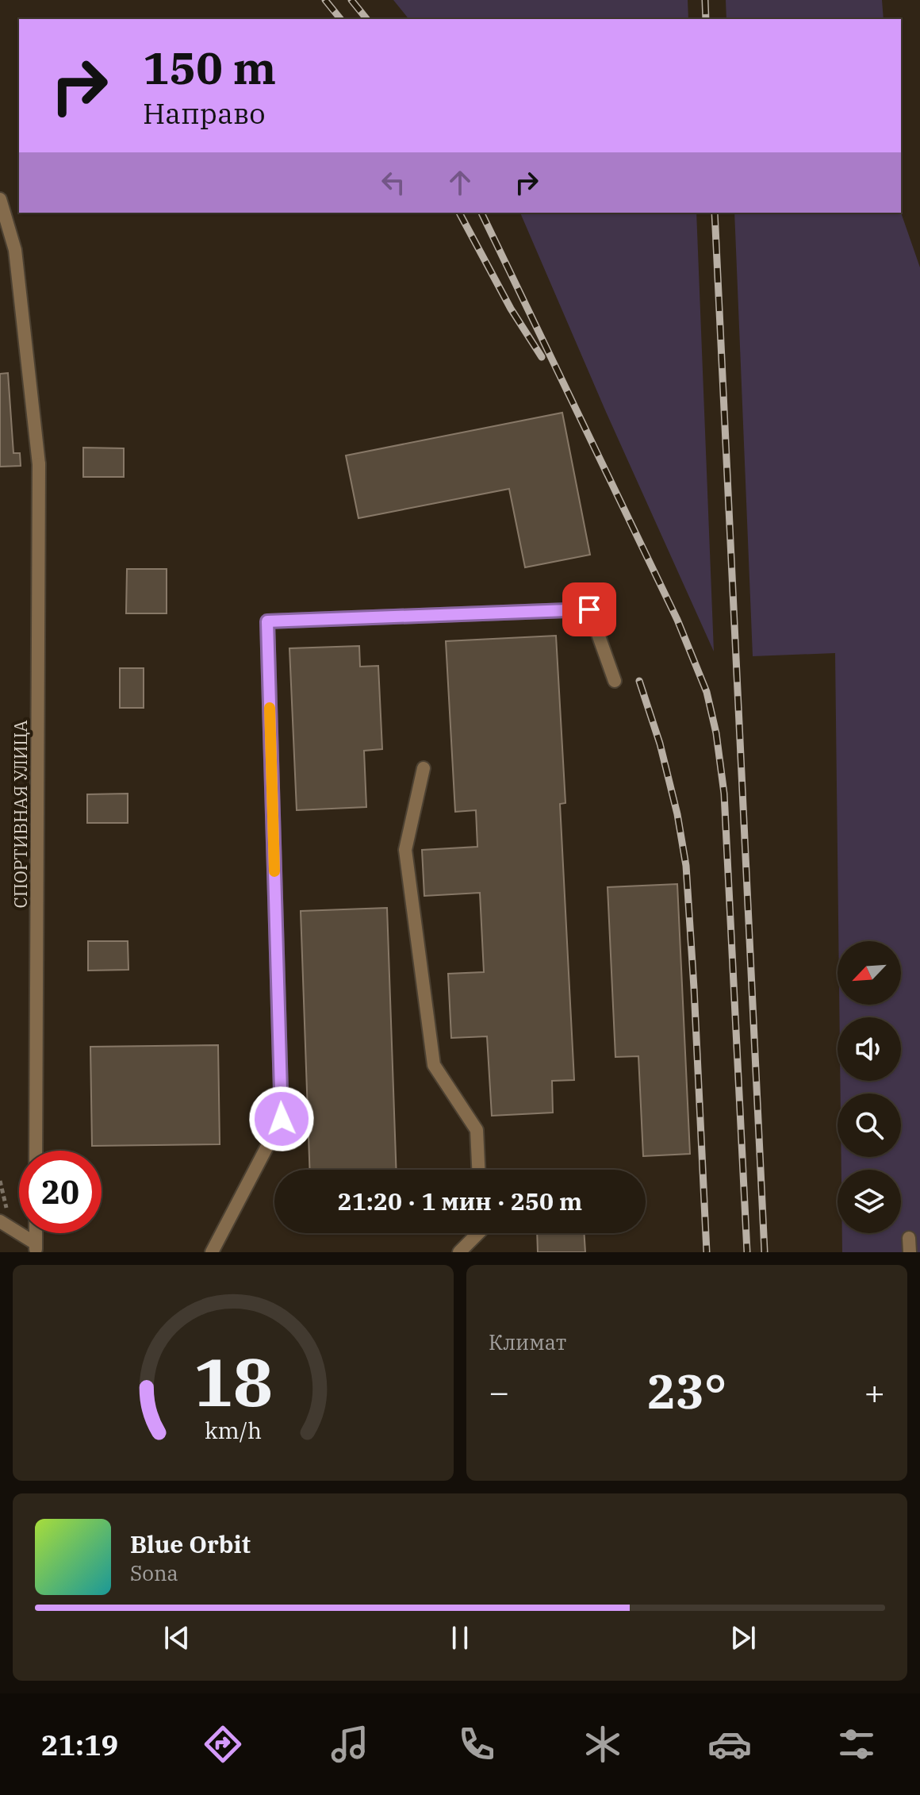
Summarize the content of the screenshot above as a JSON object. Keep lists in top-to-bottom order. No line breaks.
{"streets":{"street":["СПОРТИВНАЯ УЛИЦА"]},"north":"bottom left","page":{"turn":["150 m","Направо"],"limit":"20","trip":"21:20 · 1 мин · 250 m","tile":"Климат","heat":["−","23°","+"],"song":["Blue Orbit","Sona"],"tabs":"21:19","gauge":["18","km/h"]}}
